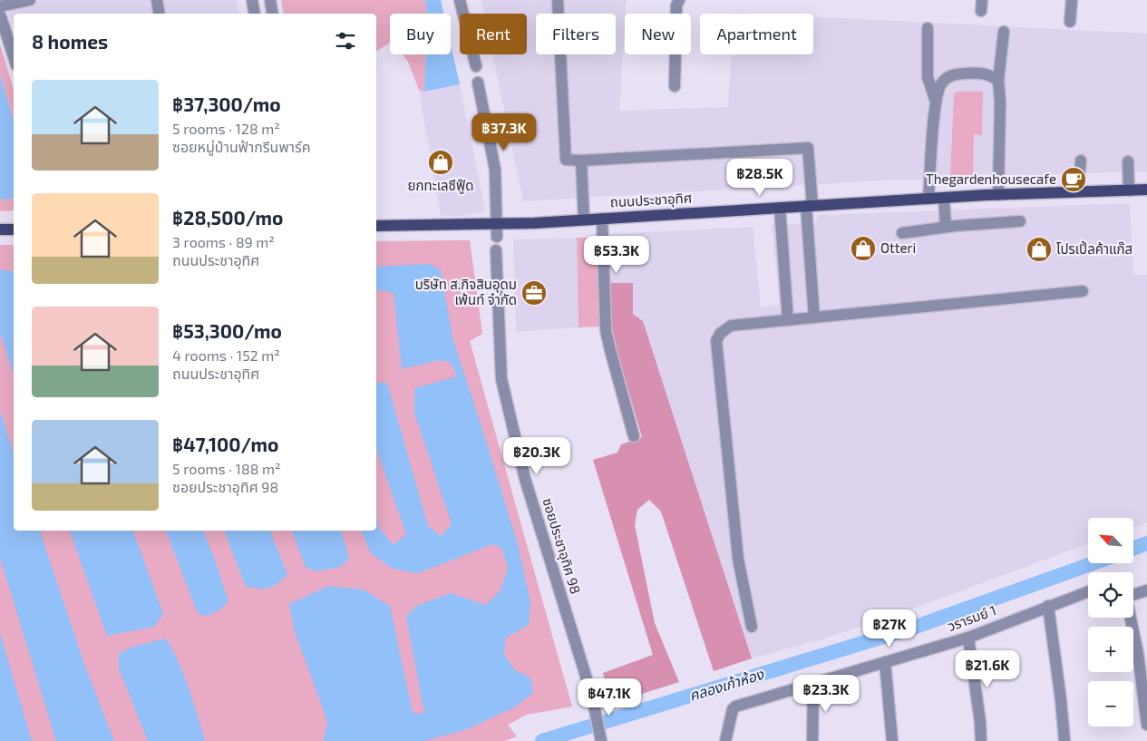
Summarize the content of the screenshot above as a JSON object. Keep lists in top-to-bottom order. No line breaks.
{"streets":{"main road":["ถนนประชาอุทิศ"],"street":["ซอยประชาอุทิศ 98","วรารมย์ 1"]},"water":["คลองเก้าห้อง"],"places":{"shop":["ยกทะเลซีฟู๊ด","Otteri","โปรเปิ้ลค้าแก๊ส"],"cafe":["Thegardenhousecafe"],"office":["บริษัท ส.กิจสินอุดม เพ้นท์ จำกัด"]},"north":"top left","page":{"chip":["Buy","Rent","Filters","New","Apartment"],"heading":"8 homes","list":[{"name":"฿37,300/mo","note":"5 rooms · 128 m² · ซอยหมู่บ้านฟ้ากรีนพาร์ค"},{"name":"฿28,500/mo","note":"3 rooms · 89 m² · ถนนประชาอุทิศ"},{"name":"฿53,300/mo","note":"4 rooms · 152 m² · ถนนประชาอุทิศ"},{"name":"฿47,100/mo","note":"5 rooms · 188 m² · ซอยประชาอุทิศ 98"}],"price":["฿37.3K","฿28.5K","฿53.3K","฿20.3K","฿27K","฿21.6K","฿23.3K","฿47.1K"],"map_buttons":["+","−"]}}
